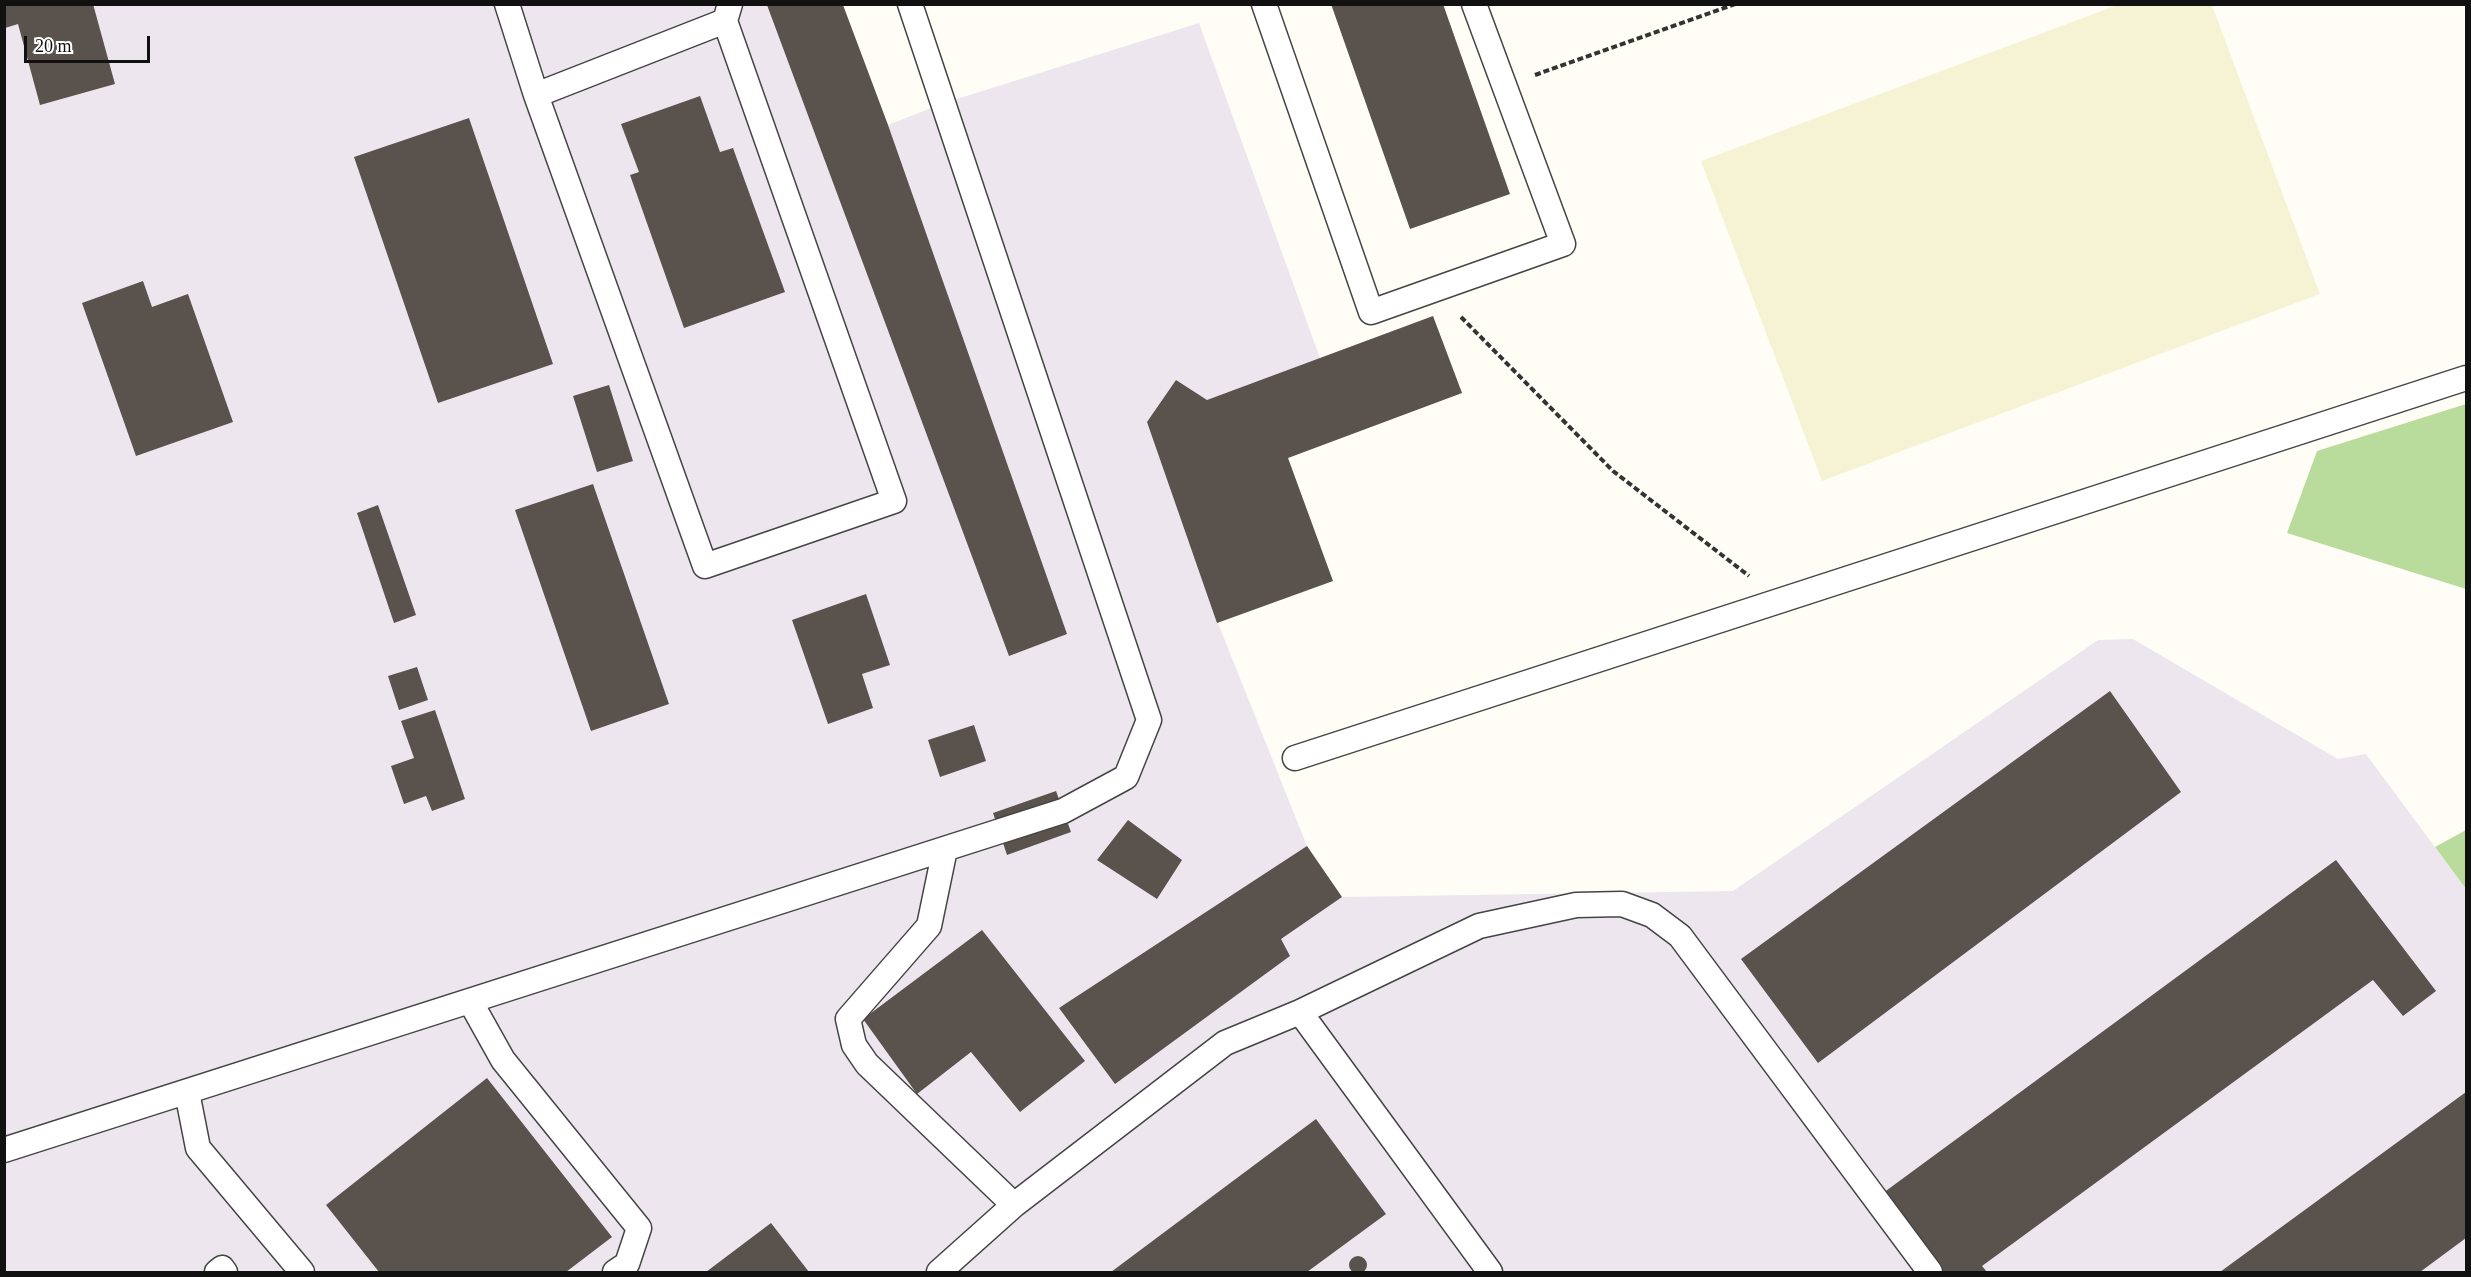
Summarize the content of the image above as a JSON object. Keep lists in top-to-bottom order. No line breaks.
{"scale_bar":"20 m"}
